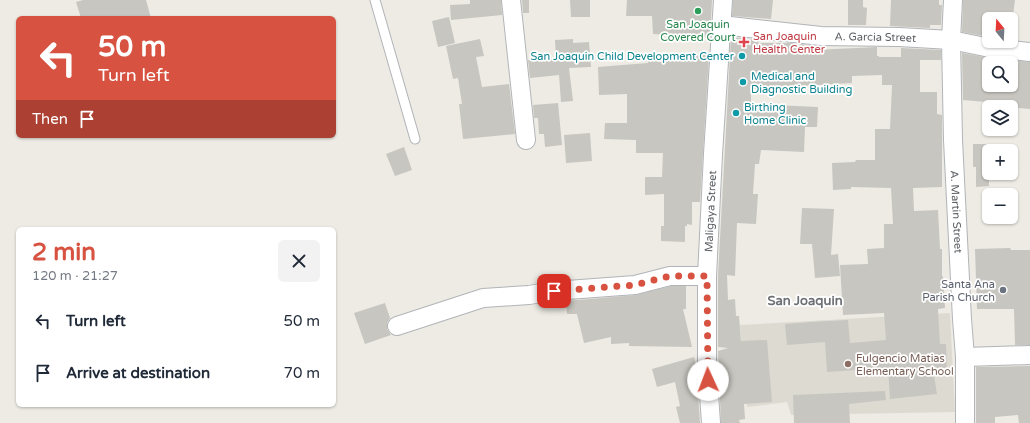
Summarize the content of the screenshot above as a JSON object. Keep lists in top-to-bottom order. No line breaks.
{"streets":{"street":["A. Garcia Street","Maligaya Street","A. Martin Street"]},"crossings":[["A. Garcia Street","Maligaya Street"],["A. Garcia Street","A. Martin Street"]],"districts":["San Joaquin"],"places":{"other":["San Joaquin Covered Court","San Joaquin Child Development Center","Medical and Diagnostic Building","Birthing Home Clinic","Santa Ana Parish Church","Fulgencio Matias Elementary School"],"health":["San Joaquin Health Center"]},"north":"top","page":{"map_buttons":["+","−"],"turn":["50 m","Turn left"],"then":"Then","heading":["2 min","120 m · 21:27"],"list":[{"name":"Turn left","value":"50 m"},{"name":"Arrive at destination","value":"70 m"}]}}
